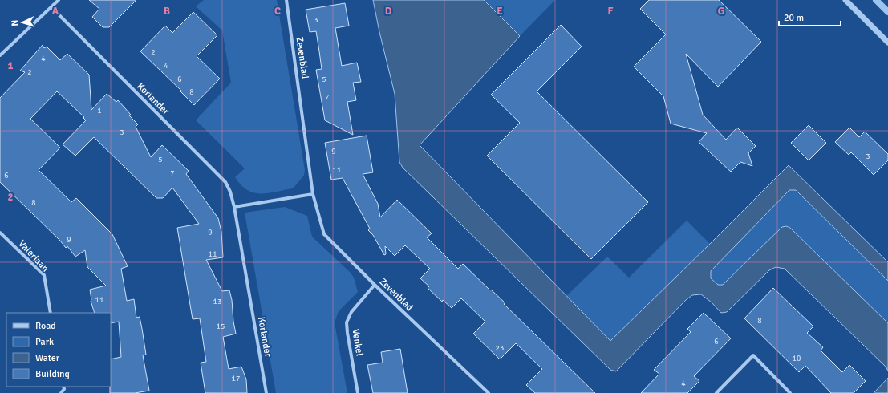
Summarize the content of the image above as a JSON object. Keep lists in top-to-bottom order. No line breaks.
{"streets":{"street":["Zevenblad","Koriander","Valeriaan","Venkel"]},"crossings":[["Zevenblad","Venkel"]],"house_numbers":["3","2","4","4","2","6","5","8","7","1","3","9","3","5","11","7","6","8","9","9","11","11","13","8","15","6","23","10","17","4"],"legend":["Road","Park","Water","Building"],"scale_bar":"20 m","north":"left","grid":{"columns":["A","B","C","D","E","F","G"],"rows":["1","2"]}}
